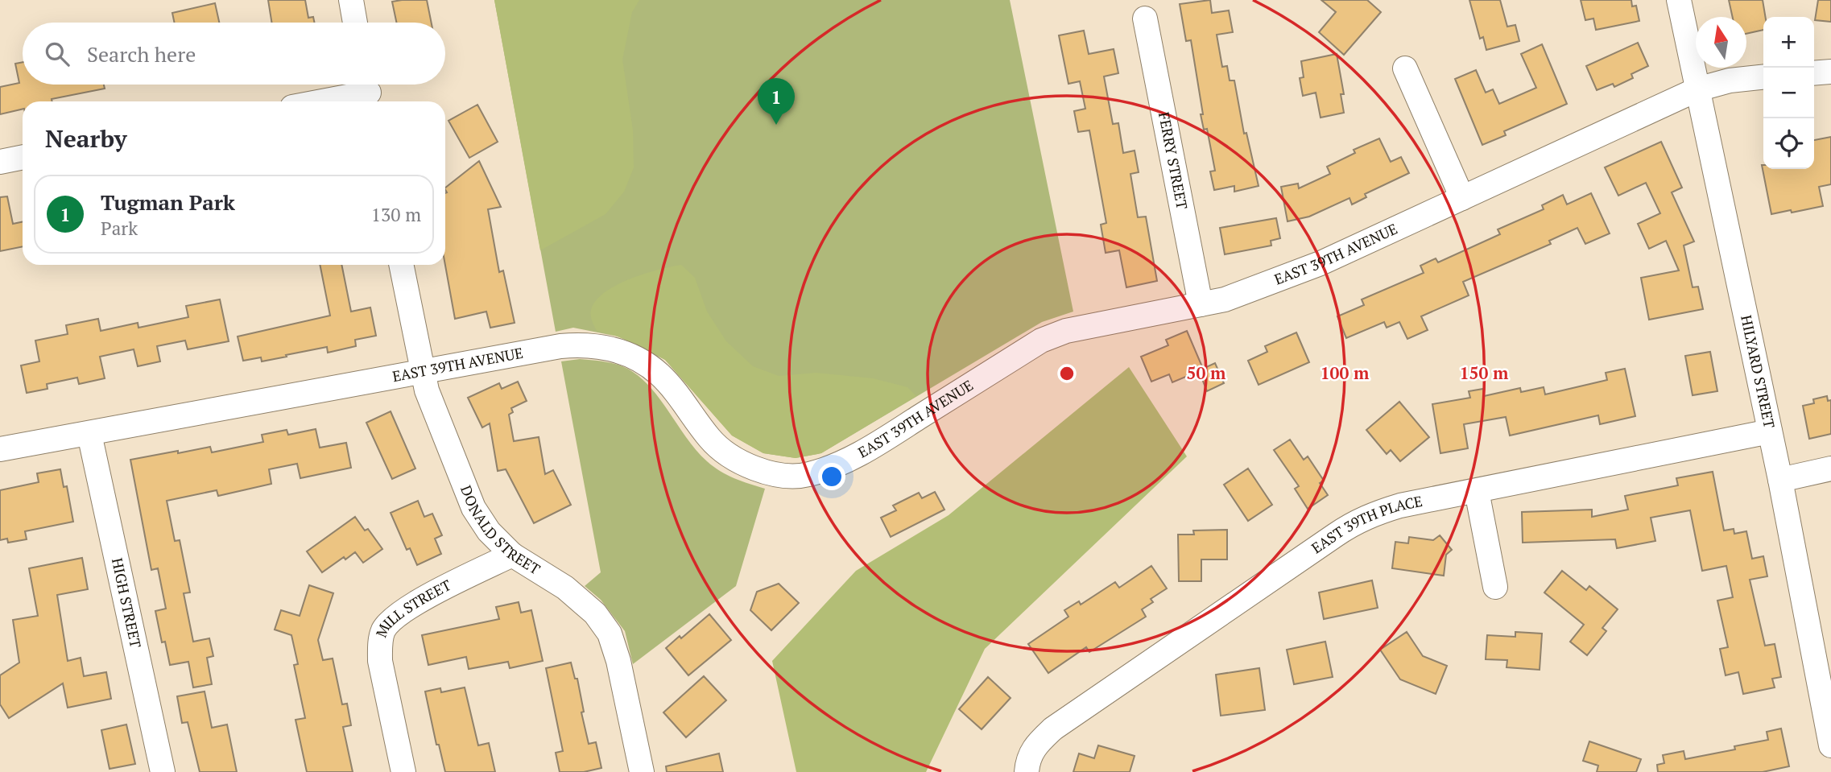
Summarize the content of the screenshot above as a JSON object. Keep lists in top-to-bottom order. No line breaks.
{"streets":{"street":["FERRY STREET","EAST 39TH AVENUE","HILYARD STREET","DONALD STREET","EAST 39TH PLACE","HIGH STREET","MILL STREET"]},"crossings":[["FERRY STREET","EAST 39TH AVENUE"],["EAST 39TH AVENUE","HILYARD STREET"],["EAST 39TH AVENUE","DONALD STREET"],["EAST 39TH AVENUE","HIGH STREET"],["HILYARD STREET","EAST 39TH PLACE"],["DONALD STREET","MILL STREET"]],"north":"top","page":{"map_buttons":["+","−"],"search":"Search here","pins":"1","heading":"Nearby","list":[{"mark":"1","name":"Tugman Park","note":"Park","value":"130 m"}]},"rings":["50 m","100 m","150 m"]}
